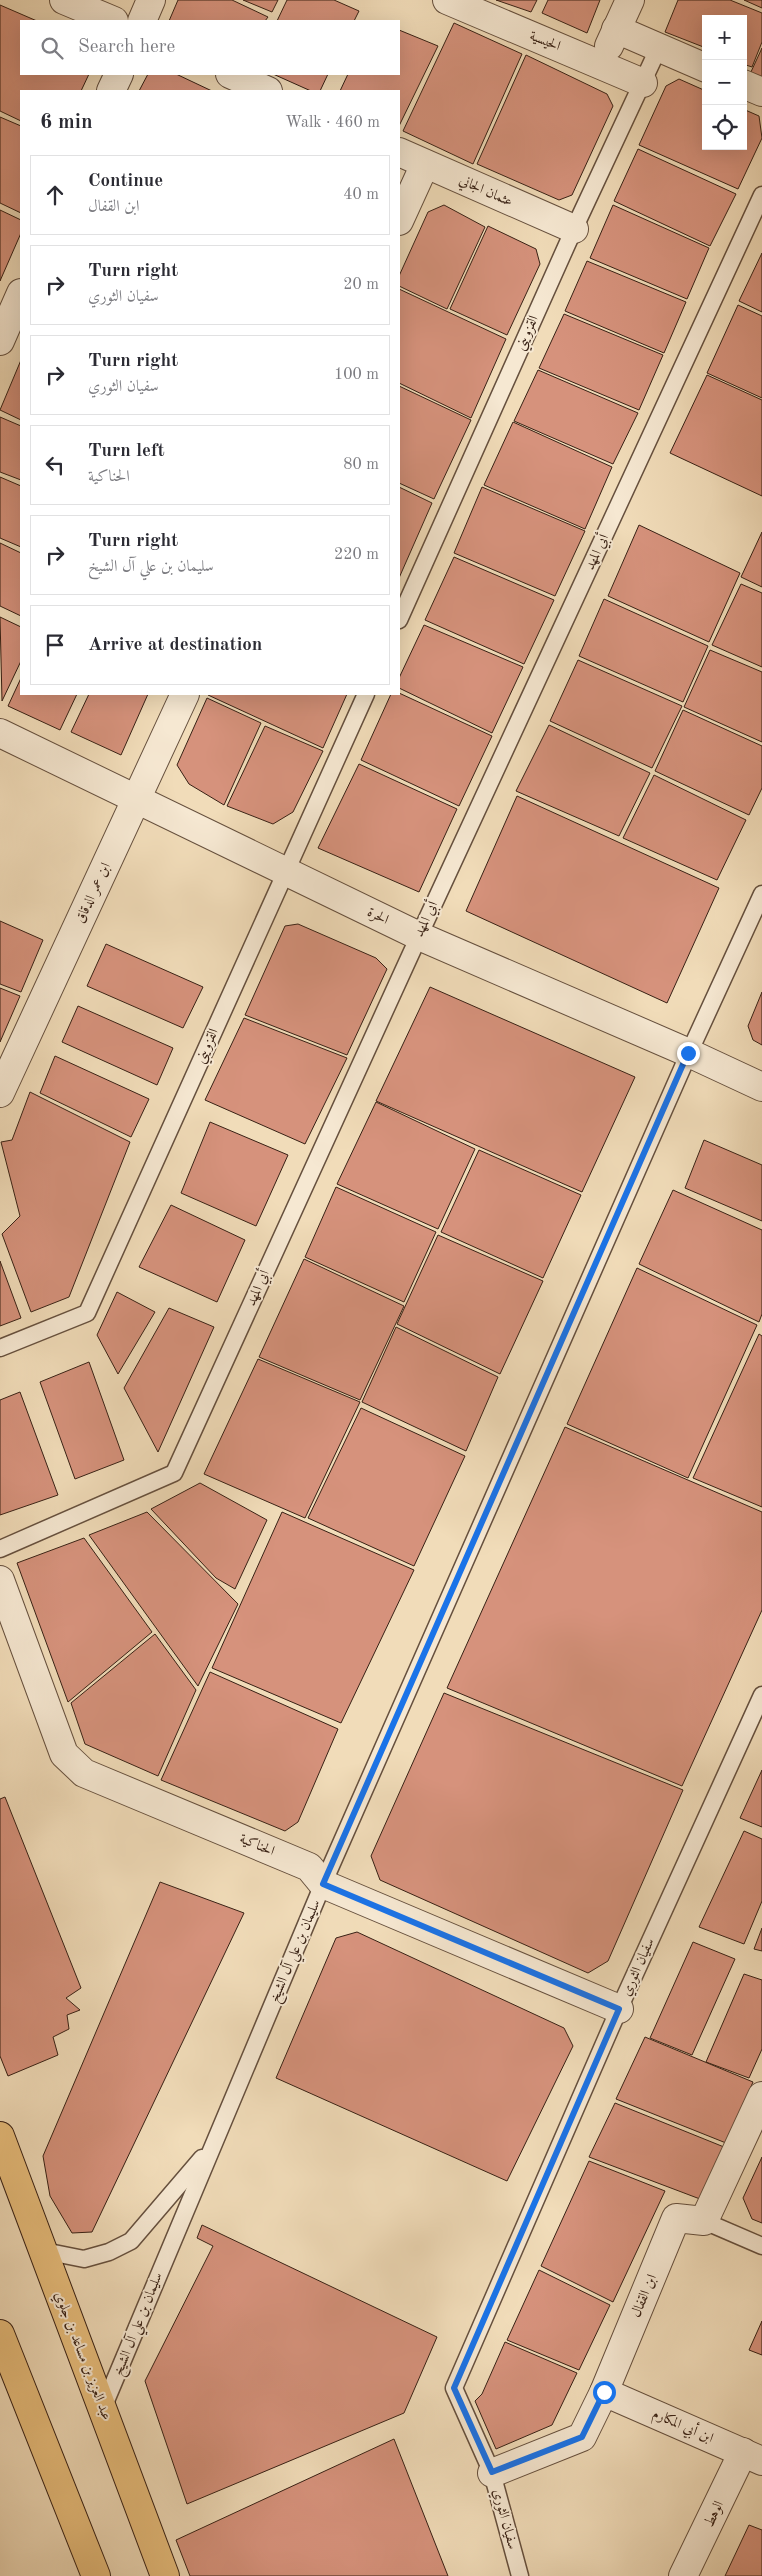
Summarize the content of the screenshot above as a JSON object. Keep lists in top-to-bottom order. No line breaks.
{"streets":{"main road":["عبد العزيز بن مساعد بن جلوي"],"street":["الحيسية","عثمان الجاني","ابن عمر الدقاق","الحرة","الحناكية","ابن القفال","ابن أبي المكارم","الوهط"],"lane":["القزويني","أبي المهد","سليمان بن علي آل الشيخ","سفيان الثوري"]},"crossings":[["الحيسية","القزويني"],["عثمان الجاني","القزويني"],["القزويني","الحرة"],["أبي المهد","الحرة"],["ابن عمر الدقاق","الحرة"],["الحرة","سليمان بن علي آل الشيخ"],["الحناكية","سليمان بن علي آل الشيخ"],["الحناكية","سفيان الثوري"],["سليمان بن علي آل الشيخ","عبد العزيز بن مساعد بن جلوي"],["سفيان الثوري","ابن القفال"],["ابن القفال","ابن أبي المكارم"],["ابن أبي المكارم","الوهط"]],"page":{"map_buttons":["+","−"],"search":"Search here","heading":["6 min","Walk · 460 m"],"list":[["Continue","ابن القفال","40 m"],["Turn right","سفيان الثوري","20 m"],["Turn right","سفيان الثوري","100 m"],["Turn left","الحناكية","80 m"],["Turn right","سليمان بن علي آل الشيخ","220 m"],"Arrive at destination"]}}
